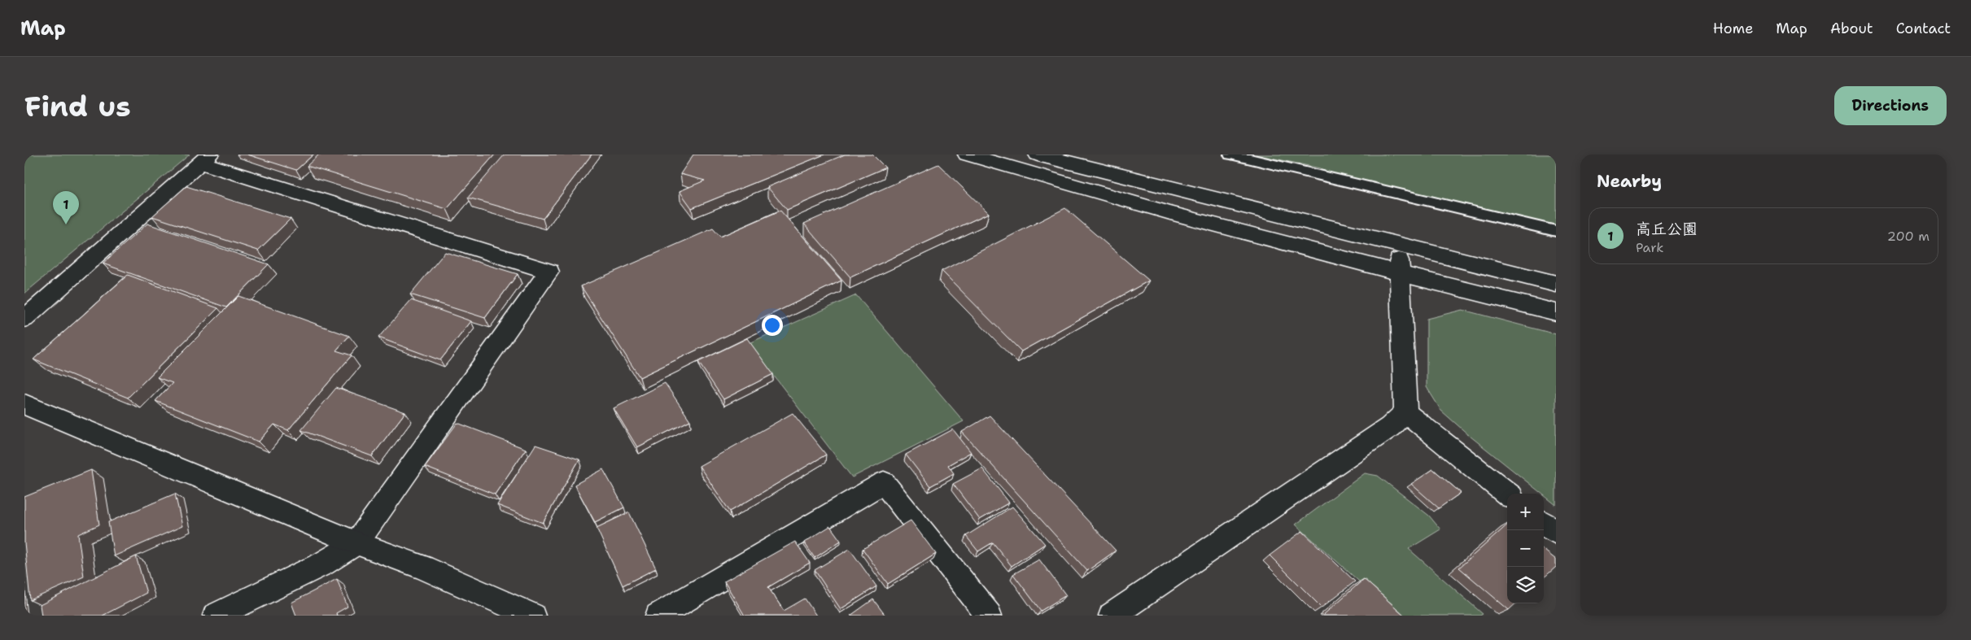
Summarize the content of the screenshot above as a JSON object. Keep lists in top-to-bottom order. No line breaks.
{"page":{"header":"Map","nav":["Home","Map","About","Contact"],"buttons":"Directions","title":"Find us","heading":"Nearby","pins":"1","list":[{"mark":"1","name":"高丘公園","note":"Park","value":"200 m"}],"map_buttons":["+","−"]}}
